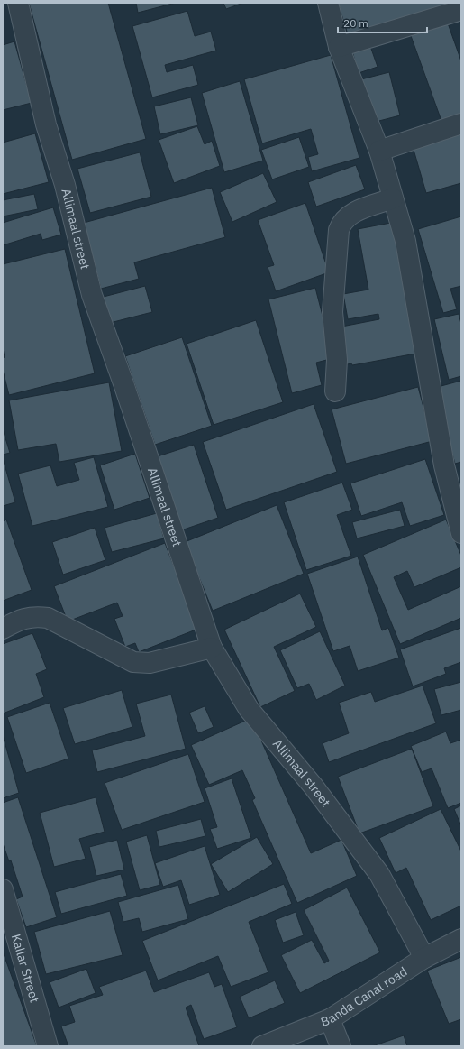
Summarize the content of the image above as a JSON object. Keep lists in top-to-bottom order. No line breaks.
{"streets":{"street":["Allimaal street","Kallar Street","Banda Canal road"]},"crossings":[["Allimaal street","Banda Canal road"]],"scale_bar":"20 m"}
